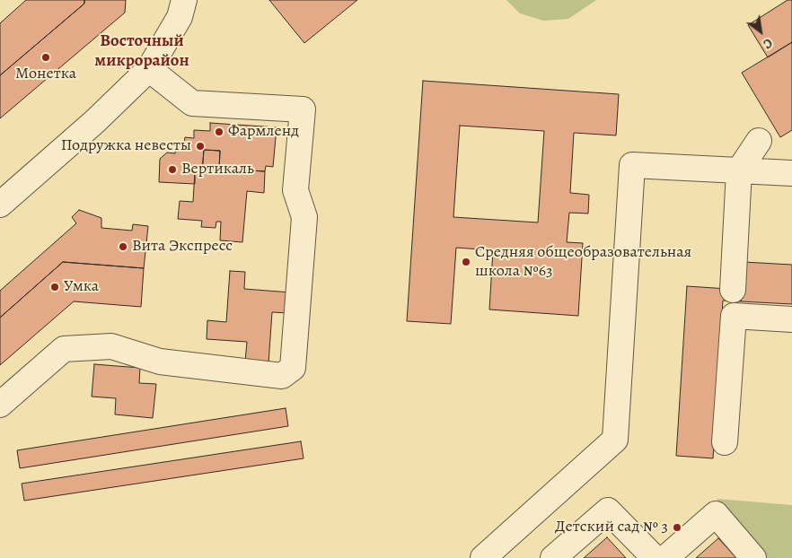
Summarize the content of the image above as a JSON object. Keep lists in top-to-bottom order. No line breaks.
{"districts":["Восточный микрорайон"],"places":["Монетка","Фармленд","Подружка невесты","Вертикаль","Вита Экспресс","Средняя общеобразовательная школа №63","Умка","Детский сад № 3"],"north":"bottom right"}
